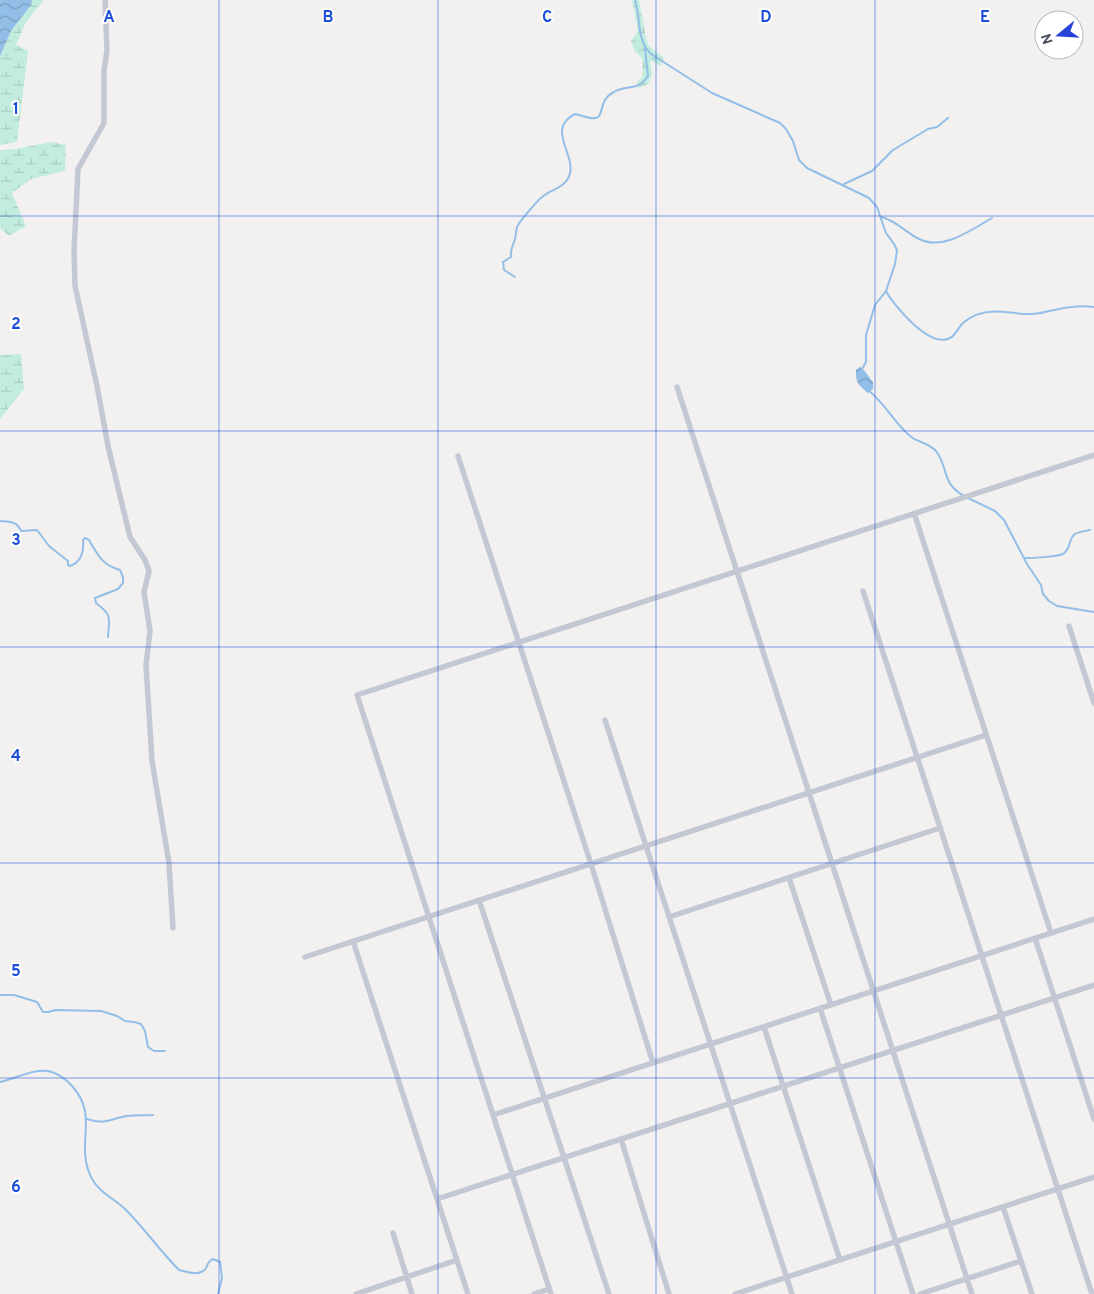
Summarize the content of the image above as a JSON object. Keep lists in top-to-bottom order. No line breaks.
{"north":"left","grid":{"columns":["A","B","C","D","E"],"rows":["1","2","3","4","5","6"]}}
